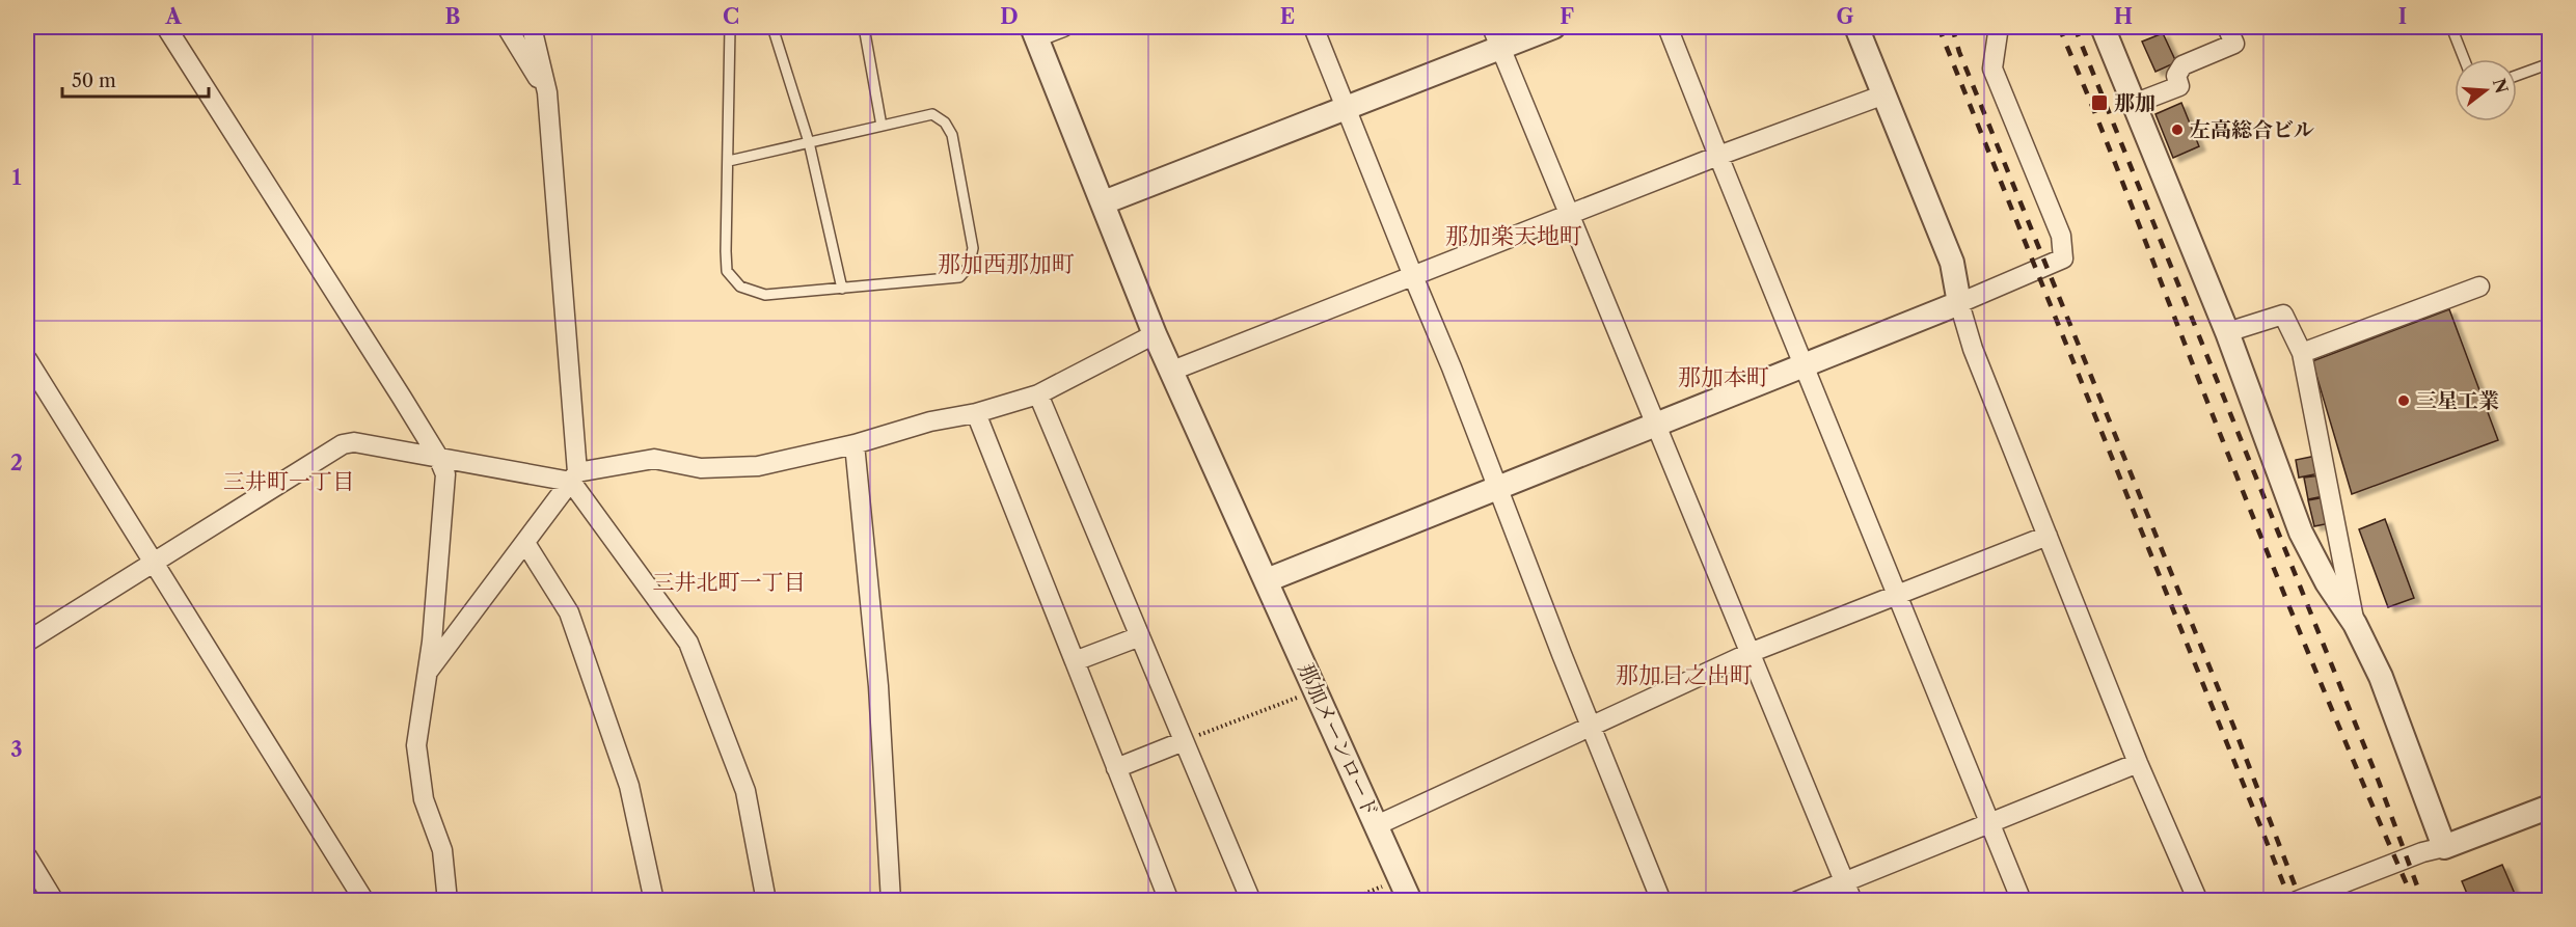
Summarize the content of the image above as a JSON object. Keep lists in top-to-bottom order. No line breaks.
{"streets":{"street":["那加メーンロード"]},"districts":["那加楽天地町","那加西那加町","那加本町","三井町一丁目","三井北町一丁目","那加日之出町"],"places":{"transit":["那加"],"other":["左高総合ビル","三星工業"]},"scale_bar":"50 m","north":"right","grid":{"columns":["A","B","C","D","E","F","G","H","I"],"rows":["1","2","3"]}}
